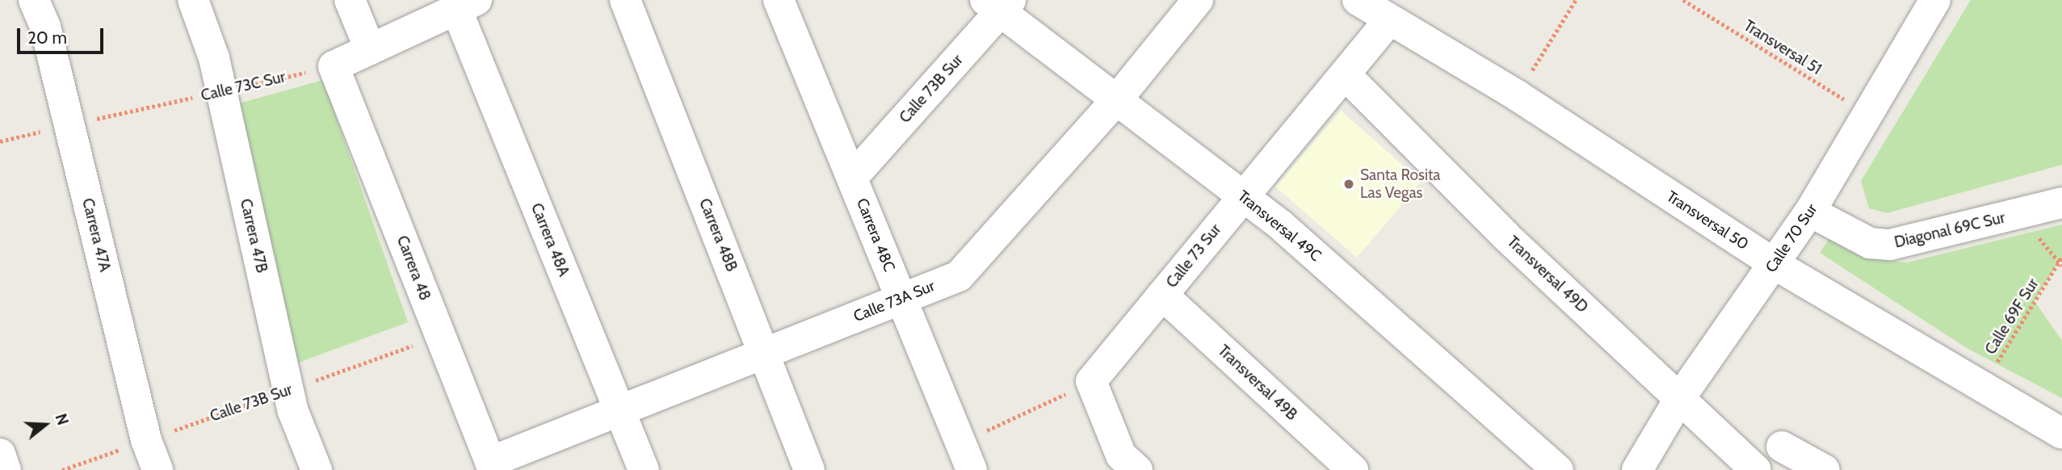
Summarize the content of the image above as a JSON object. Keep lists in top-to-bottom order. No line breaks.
{"streets":{"street":["Calle 73B Sur","Transversal 50","Transversal 49C","Diagonal 69C Sur","Carrera 47A","Carrera 48B","Carrera 48C","Carrera 47B","Calle 70 Sur","Carrera 48A","Calle 73 Sur","Carrera 48","Transversal 49D","Calle 73A Sur","Transversal 49B"],"path":["Transversal 51","Calle 73C Sur","Calle 69F Sur"]},"crossings":[["Transversal 51","Calle 70 Sur"],["Calle 73C Sur","Carrera 47A"],["Calle 73C Sur","Carrera 47B"],["Calle 73C Sur","Carrera 48"],["Calle 73B Sur","Transversal 49C"],["Calle 73B Sur","Carrera 47A"],["Calle 73B Sur","Carrera 48C"],["Calle 73B Sur","Carrera 47B"],["Calle 73B Sur","Carrera 48"],["Transversal 50","Calle 70 Sur"],["Transversal 50","Calle 73 Sur"],["Transversal 50","Calle 69F Sur"],["Transversal 49C","Calle 73 Sur"],["Transversal 49C","Calle 73A Sur"],["Diagonal 69C Sur","Calle 70 Sur"],["Carrera 48B","Calle 73A Sur"],["Carrera 48C","Calle 73A Sur"],["Calle 70 Sur","Transversal 49D"],["Carrera 48A","Calle 73A Sur"],["Calle 73 Sur","Transversal 49D"],["Calle 73 Sur","Transversal 49B"],["Carrera 48","Calle 73A Sur"]],"places":["Santa Rosita Las Vegas"],"scale_bar":"20 m","north":"right"}
